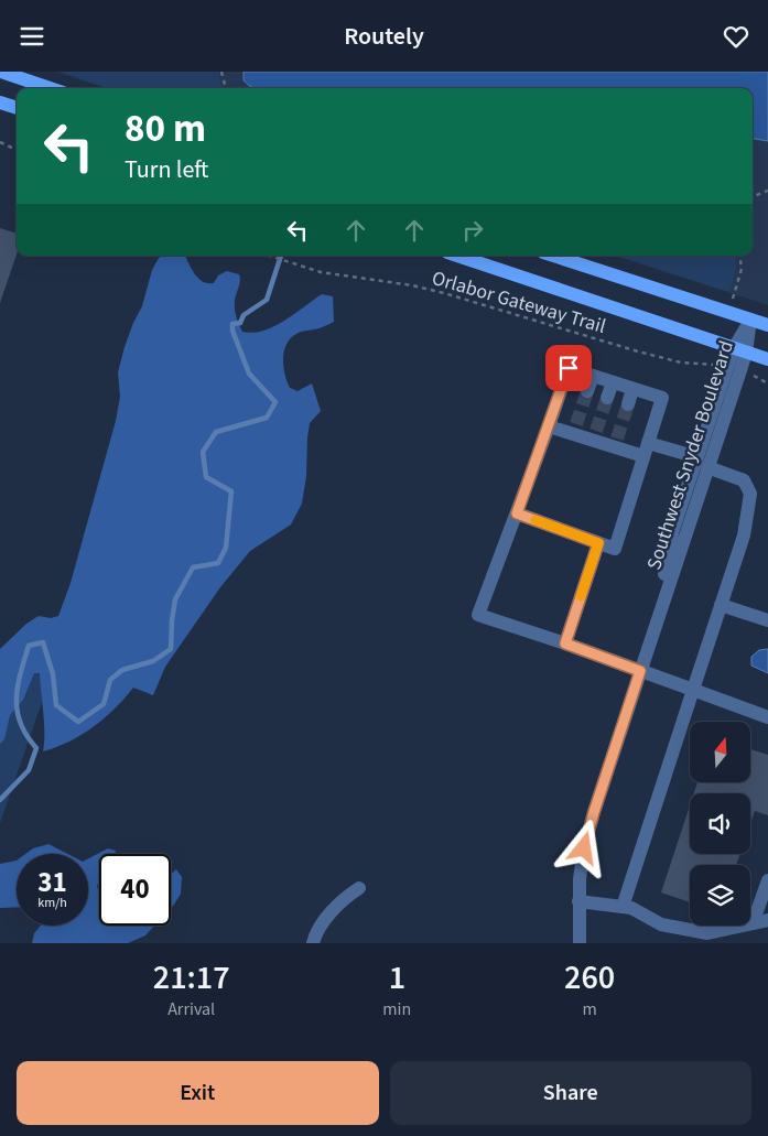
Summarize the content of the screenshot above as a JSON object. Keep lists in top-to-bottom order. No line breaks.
{"streets":{"street":["Southwest Snyder Boulevard"],"path":["Orlabor Gateway Trail"]},"crossings":[["Orlabor Gateway Trail","Southwest Snyder Boulevard"]],"north":"top","page":{"header":"Routely","turn":["80 m","Turn left"],"speed":"31 km/h","limit":"40","eta":["21:17","Arrival","1","min","260","m"],"buttons":["Exit","Share"]}}
